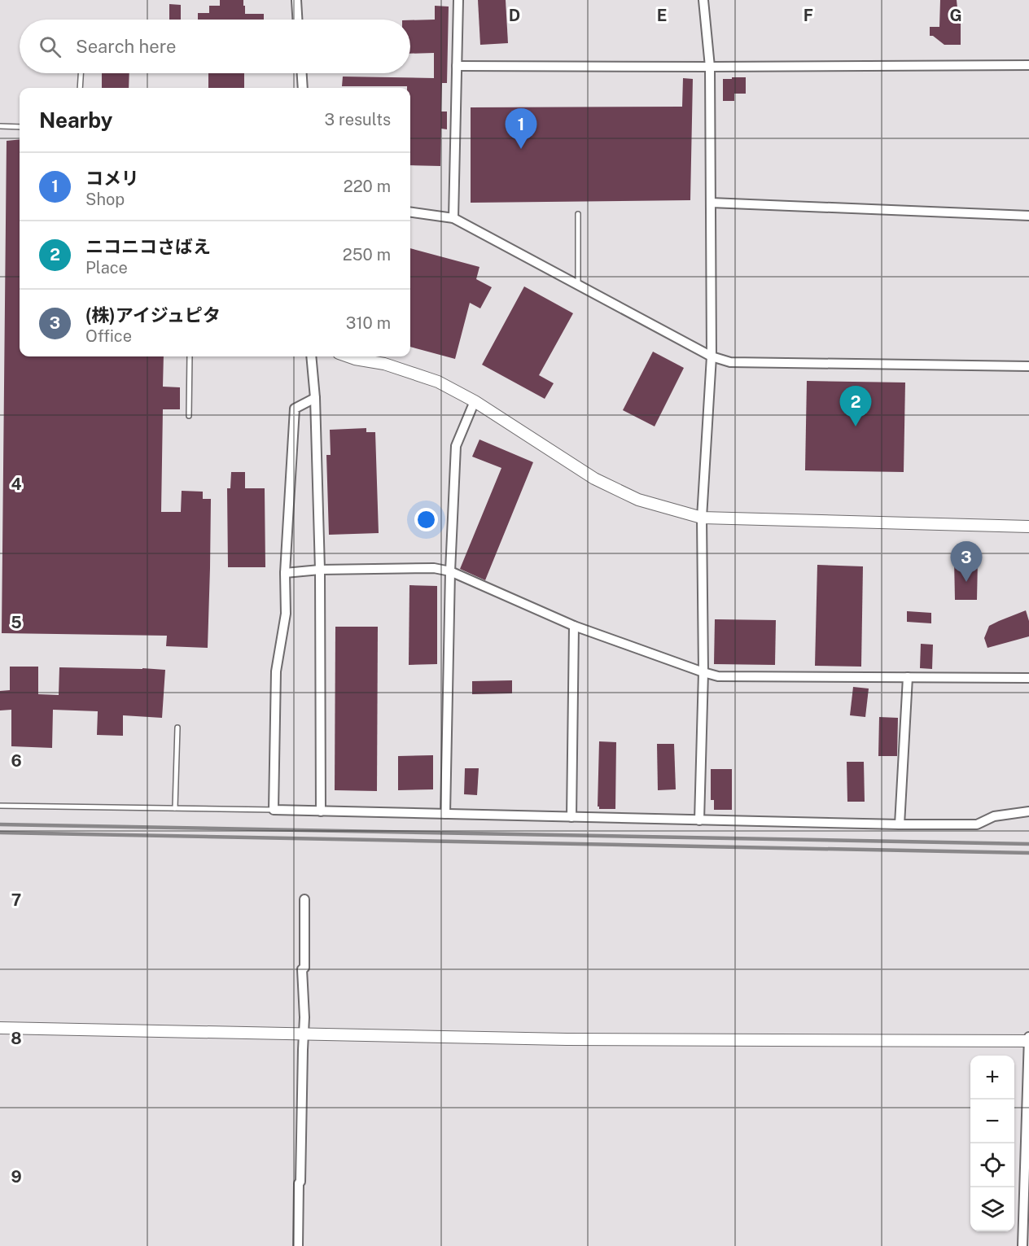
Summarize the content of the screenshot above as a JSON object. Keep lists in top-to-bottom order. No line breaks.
{"page":{"search":"Search here","heading":["Nearby","3 results"],"pins":["1","2","3"],"list":[{"mark":"1","name":"コメリ","note":"Shop","value":"220 m"},{"mark":"2","name":"ニコニコさばえ","note":"Place","value":"250 m"},{"mark":"3","name":"(株)アイジュピタ","note":"Office","value":"310 m"}],"map_buttons":["+","−"]},"grid":{"columns":["D","E","F","G"],"rows":["4","5","6","7","8","9"]}}
